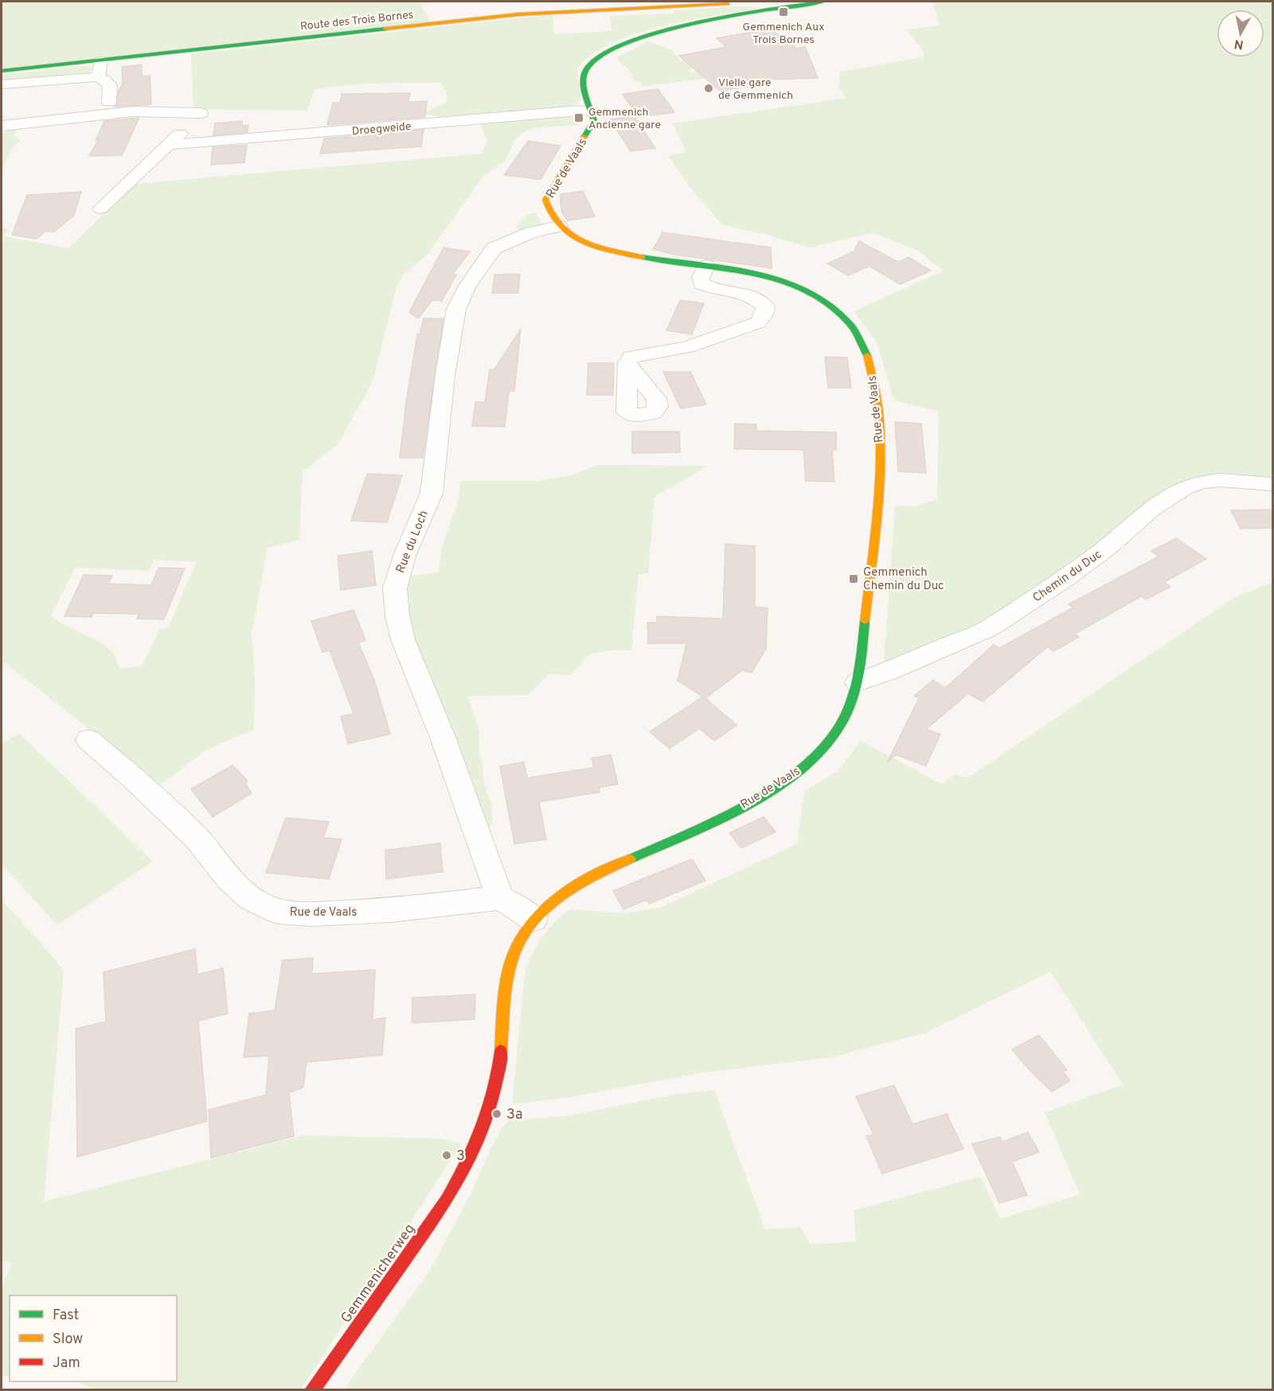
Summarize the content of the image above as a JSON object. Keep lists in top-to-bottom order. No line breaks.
{"streets":{"main road":["Route des Trois Bornes","Rue de Vaals","Gemmenicherweg"],"street":["Droegweide","Rue du Loch","Chemin du Duc"]},"crossings":[["Route des Trois Bornes","Rue de Vaals"],["Droegweide","Rue de Vaals"],["Rue de Vaals","Rue du Loch"],["Rue de Vaals","Chemin du Duc"],["Rue de Vaals","Gemmenicherweg"]],"places":{"transit":["Gemmenich Aux Trois Bornes","Gemmenich Ancienne gare","Gemmenich Chemin du Duc"],"other":["Vielle gare de Gemmenich","3a","3"]},"legend":["Fast","Slow","Jam"],"north":"bottom"}
